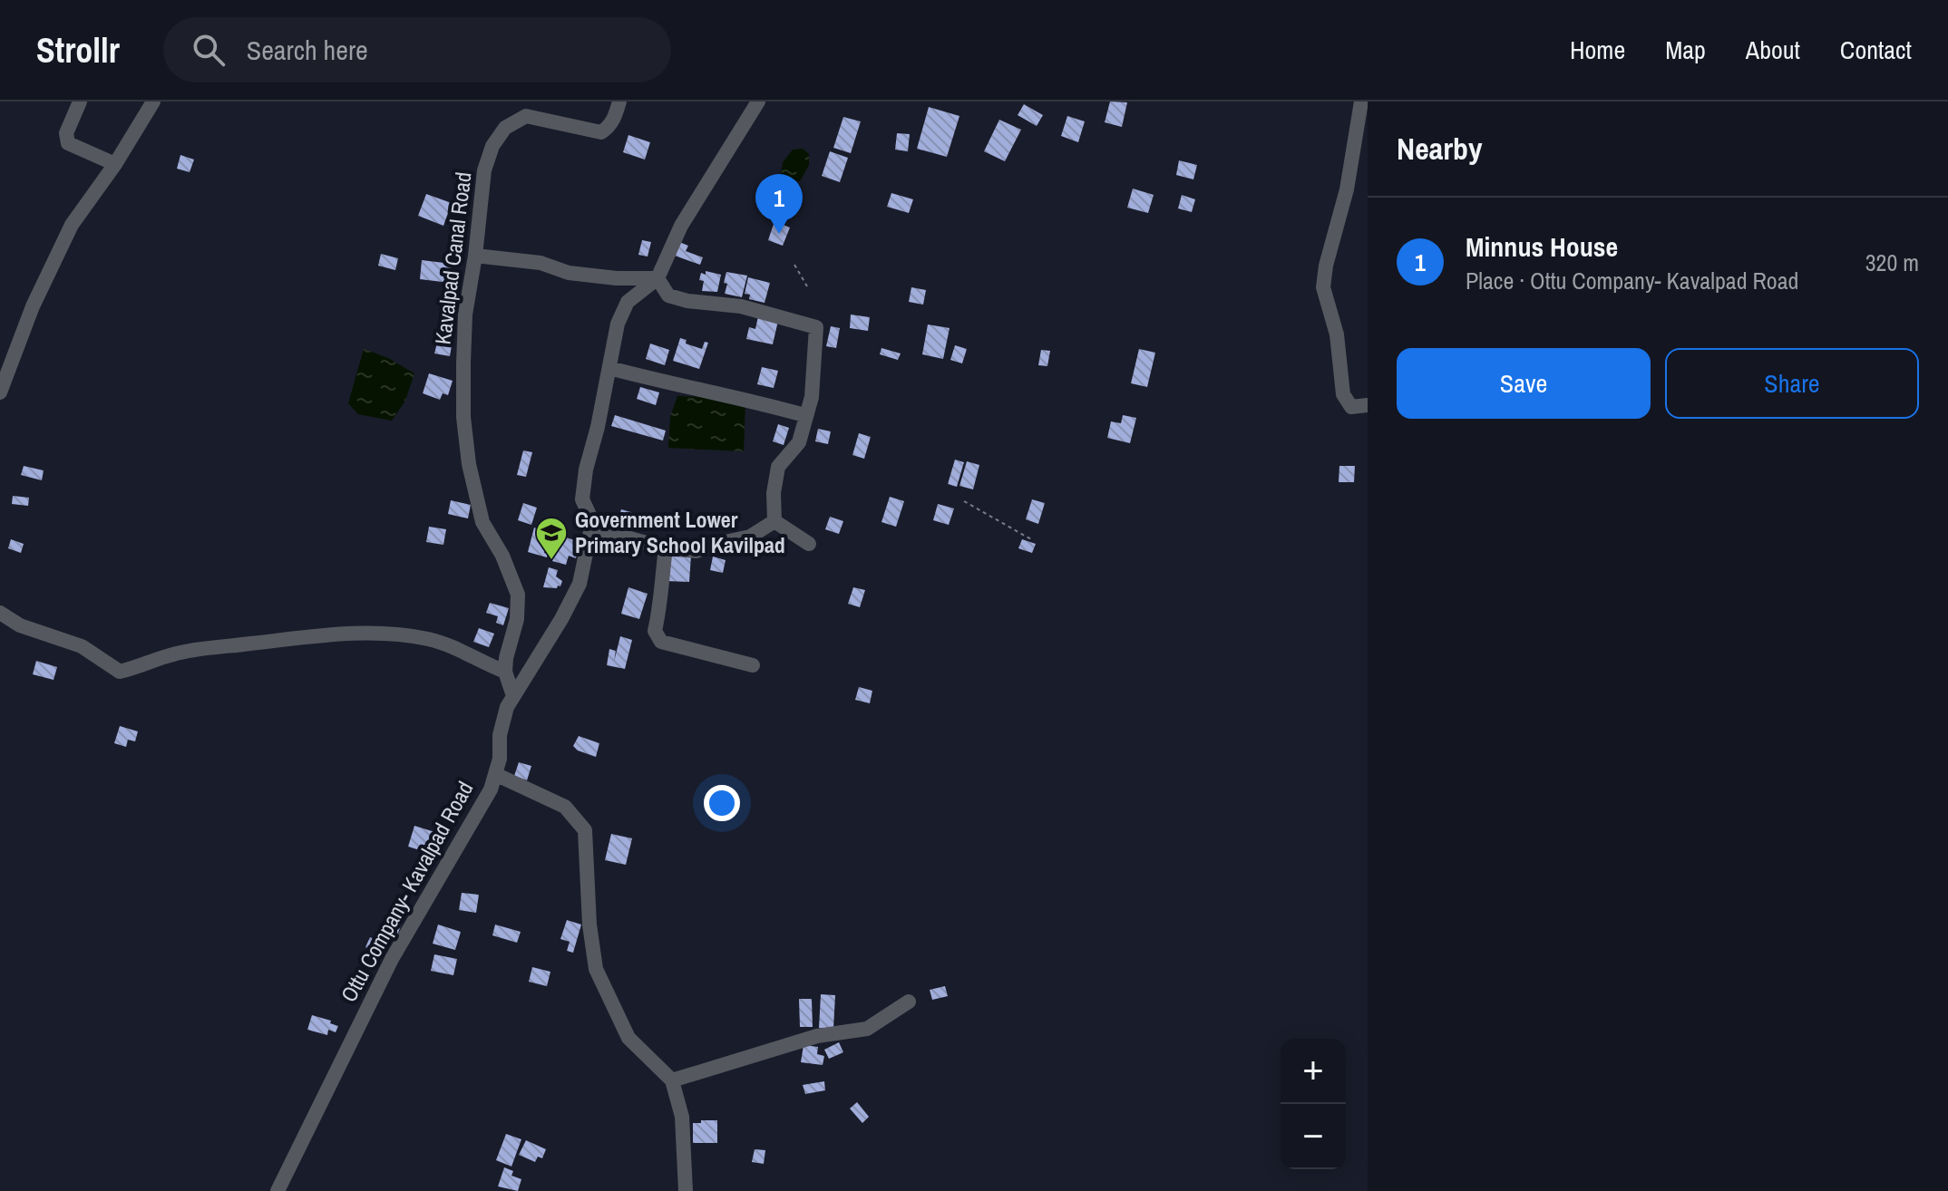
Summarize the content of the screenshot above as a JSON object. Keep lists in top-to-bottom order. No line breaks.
{"streets":{"street":["Kavalpad Canal Road","Ottu Company- Kavalpad Road"]},"crossings":[["Kavalpad Canal Road","Ottu Company- Kavalpad Road"]],"places":{"school or university":["Government Lower Primary School Kavilpad"]},"page":{"header":"Strollr","search":"Search here","nav":["Home","Map","About","Contact"],"heading":"Nearby","pins":"1","list":[{"mark":"1","name":"Minnus House","note":"Place · Ottu Company- Kavalpad Road","value":"320 m"}],"buttons":["Save","Share"],"map_buttons":["+","−"]}}
